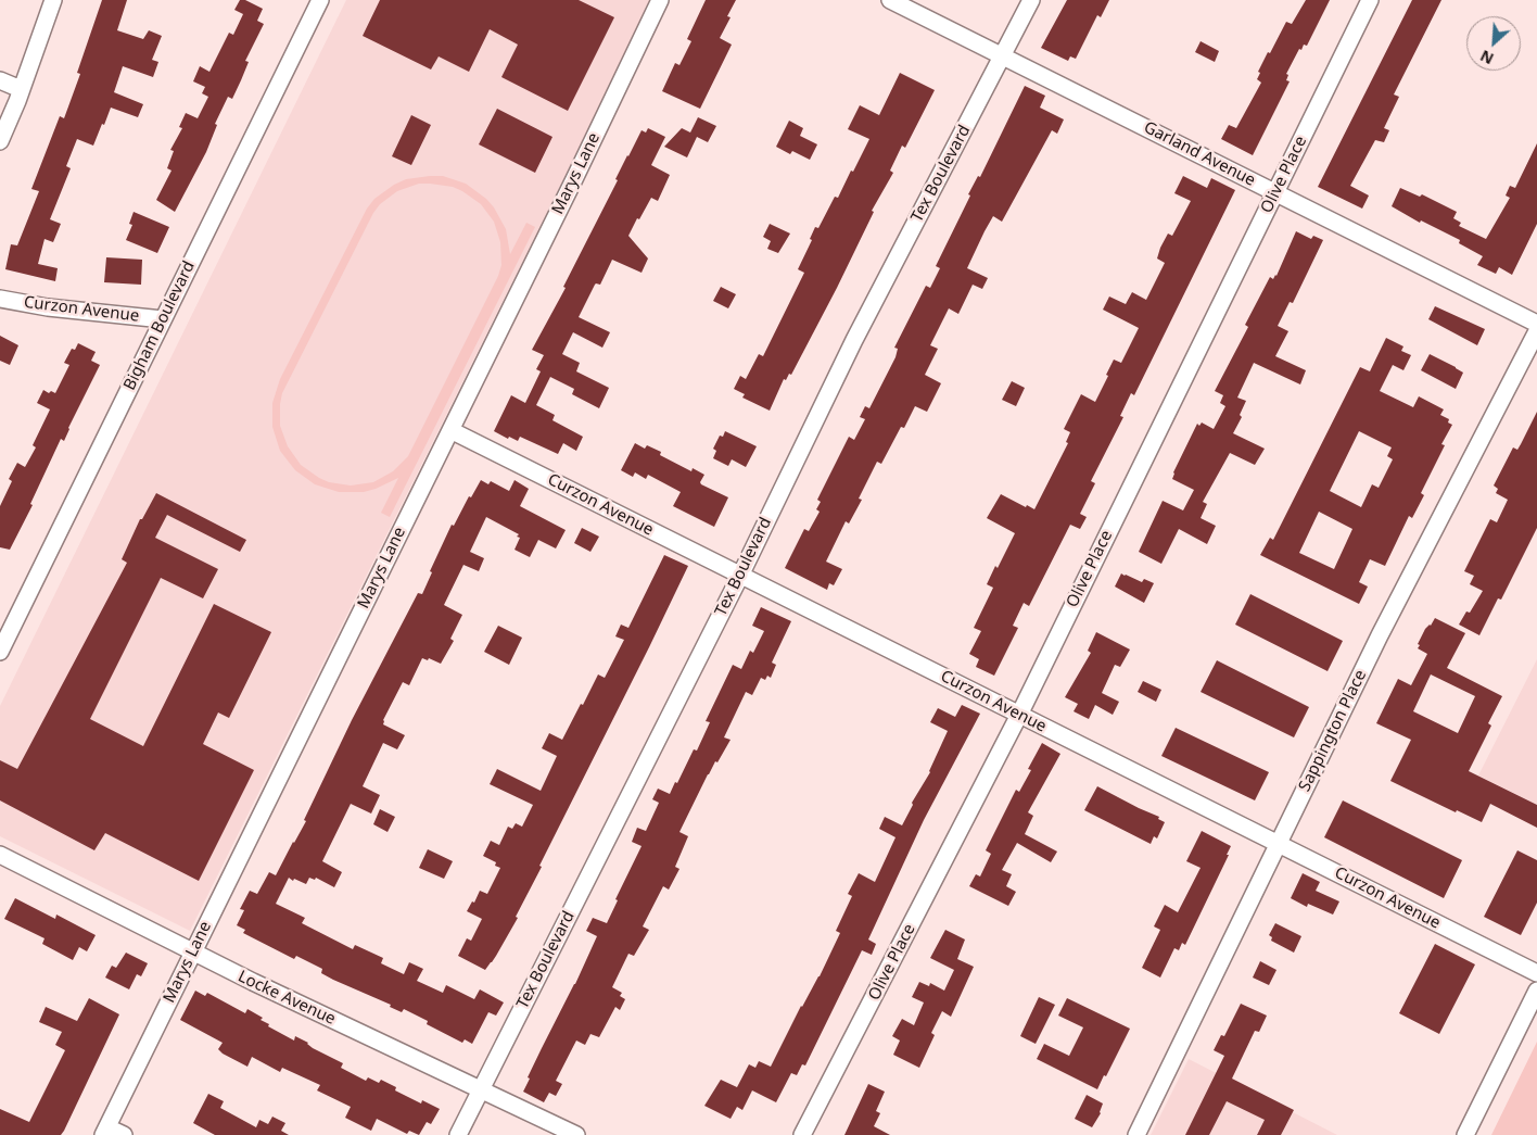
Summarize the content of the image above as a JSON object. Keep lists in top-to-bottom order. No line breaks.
{"streets":{"street":["Garland Avenue","Marys Lane","Tex Boulevard","Olive Place","Curzon Avenue","Bigham Boulevard","Sappington Place","Locke Avenue"]},"crossings":[["Garland Avenue","Tex Boulevard"],["Garland Avenue","Olive Place"],["Marys Lane","Curzon Avenue"],["Marys Lane","Locke Avenue"],["Tex Boulevard","Curzon Avenue"],["Tex Boulevard","Locke Avenue"],["Olive Place","Curzon Avenue"],["Curzon Avenue","Bigham Boulevard"],["Curzon Avenue","Sappington Place"]],"north":"bottom left"}
